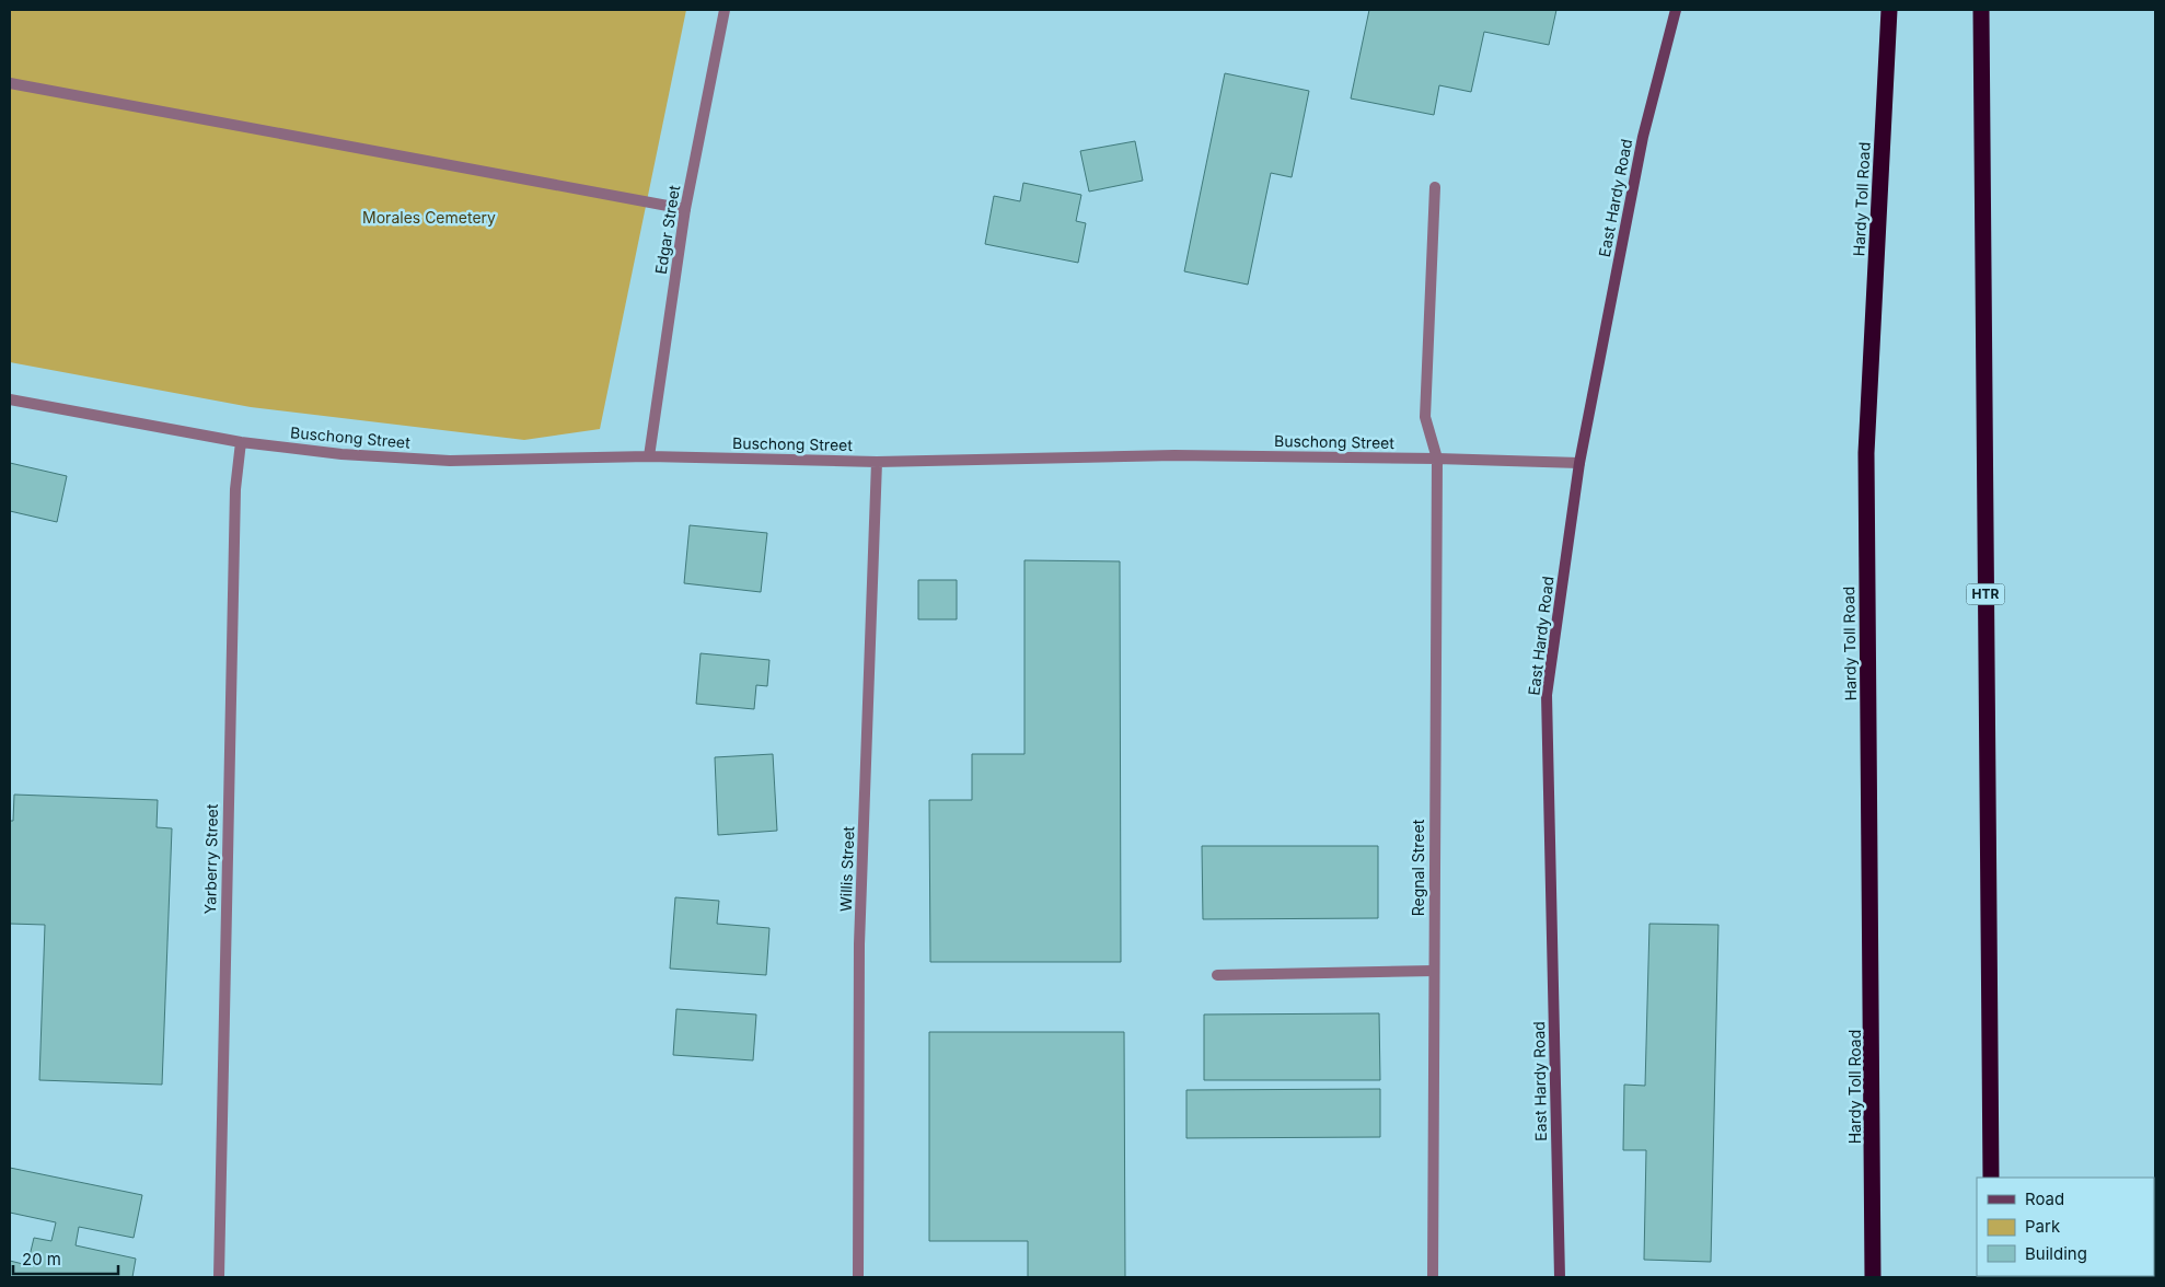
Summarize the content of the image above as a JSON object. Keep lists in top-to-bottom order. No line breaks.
{"streets":{"highway":["Hardy Toll Road","HTR"],"main road":["East Hardy Road"],"street":["Edgar Street","Buschong Street","Yarberry Street","Regnal Street","Willis Street"]},"crossings":[["East Hardy Road","Buschong Street"],["Edgar Street","Buschong Street"],["Buschong Street","Yarberry Street"],["Buschong Street","Regnal Street"],["Buschong Street","Willis Street"]],"parks":["Morales Cemetery"],"legend":["Road","Park","Building"],"scale_bar":"20 m"}
